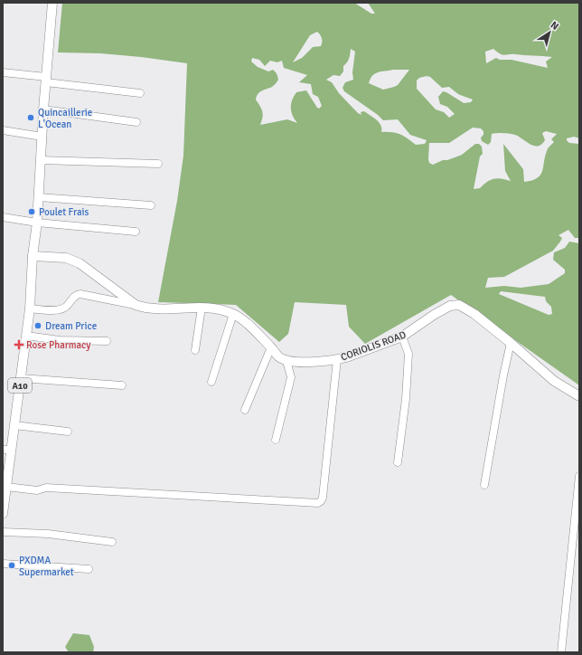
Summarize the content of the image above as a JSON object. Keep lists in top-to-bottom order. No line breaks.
{"streets":{"main road":["CORIOLIS ROAD","A10"]},"places":{"other":["Quincaillerie L'Ocean","Poulet Frais","Dream Price","PXDMA Supermarket"],"health":["Rose Pharmacy"]},"north":"top right"}
